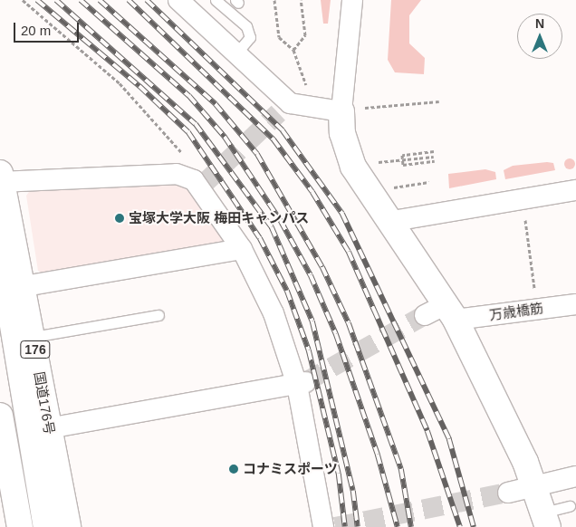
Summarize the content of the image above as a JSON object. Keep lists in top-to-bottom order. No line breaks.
{"streets":{"main road":["176","国道176号"],"street":["万歳橋筋"]},"places":["宝塚大学大阪 梅田キャンパス","コナミスポーツ"],"scale_bar":"20 m","north":"top"}
